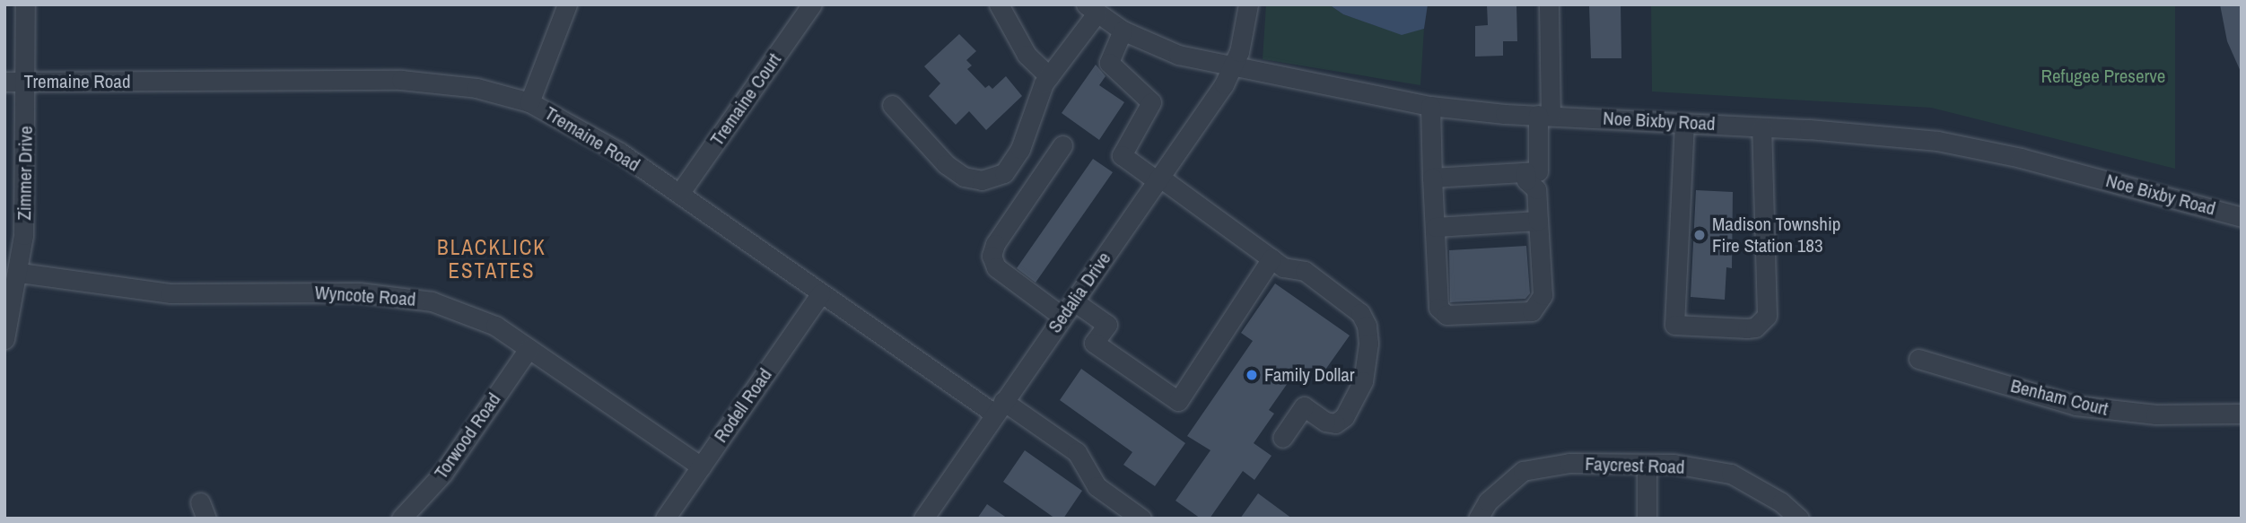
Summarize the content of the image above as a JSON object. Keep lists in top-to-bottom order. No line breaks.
{"streets":{"street":["Tremaine Road","Tremaine Court","Noe Bixby Road","Zimmer Drive","Sedalia Drive","Wyncote Road","Benham Court","Rodell Road","Torwood Road","Faycrest Road"]},"crossings":[["Tremaine Road","Tremaine Court"],["Tremaine Road","Zimmer Drive"],["Tremaine Road","Sedalia Drive"],["Tremaine Road","Rodell Road"],["Noe Bixby Road","Sedalia Drive"],["Zimmer Drive","Wyncote Road"],["Wyncote Road","Rodell Road"],["Wyncote Road","Torwood Road"]],"districts":["BLACKLICK ESTATES"],"parks":["Refugee Preserve"],"places":["Madison Township Fire Station 183","Family Dollar"]}
